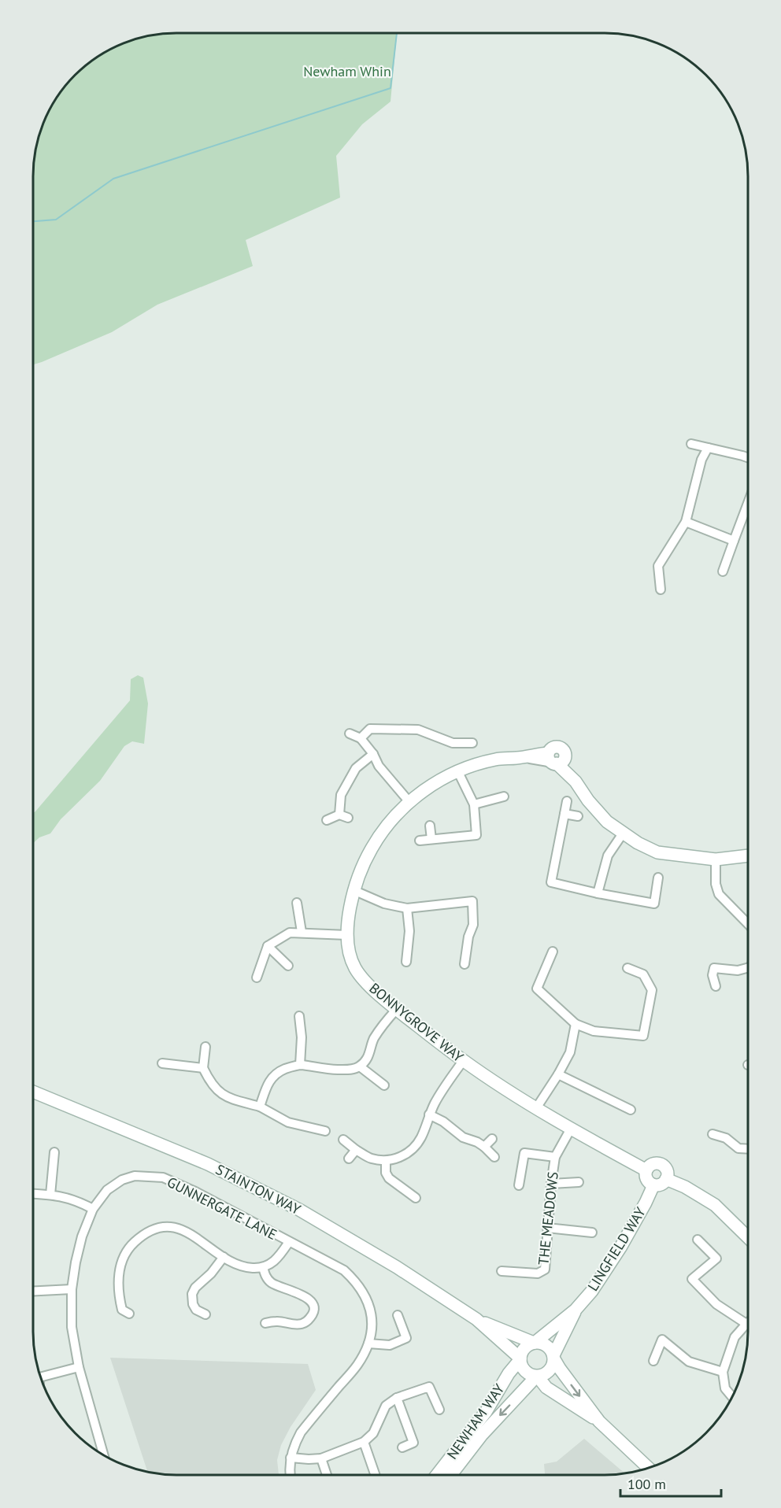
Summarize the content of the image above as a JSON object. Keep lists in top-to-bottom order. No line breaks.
{"streets":{"street":["BONNYGROVE WAY","STAINTON WAY","GUNNERGATE LANE","THE MEADOWS","LINGFIELD WAY","NEWHAM WAY"]},"crossings":[["BONNYGROVE WAY","THE MEADOWS"],["BONNYGROVE WAY","LINGFIELD WAY"],["STAINTON WAY","LINGFIELD WAY"],["STAINTON WAY","NEWHAM WAY"],["LINGFIELD WAY","NEWHAM WAY"]],"parks":["Newham Whin"],"scale_bar":"100 m"}
